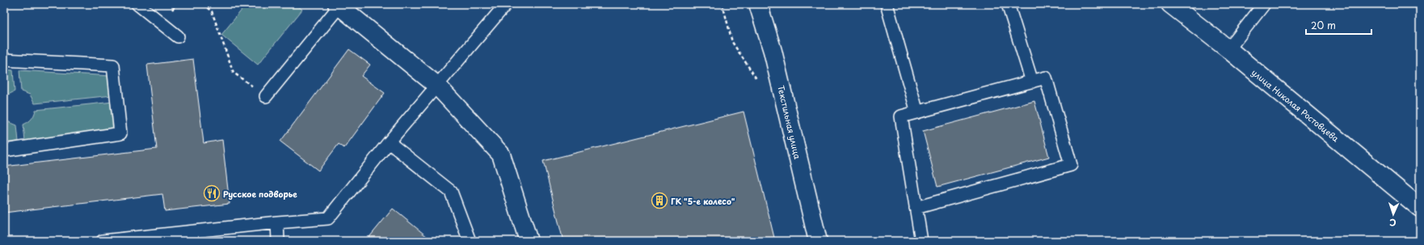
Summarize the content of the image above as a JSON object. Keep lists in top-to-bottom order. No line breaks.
{"streets":{"street":["улица Николая Ростовцева","Текстильная улица"]},"places":{"restaurant":["Русское подворье"],"building":["ГК \"5-е колесо\""]},"scale_bar":"20 m","north":"bottom"}
